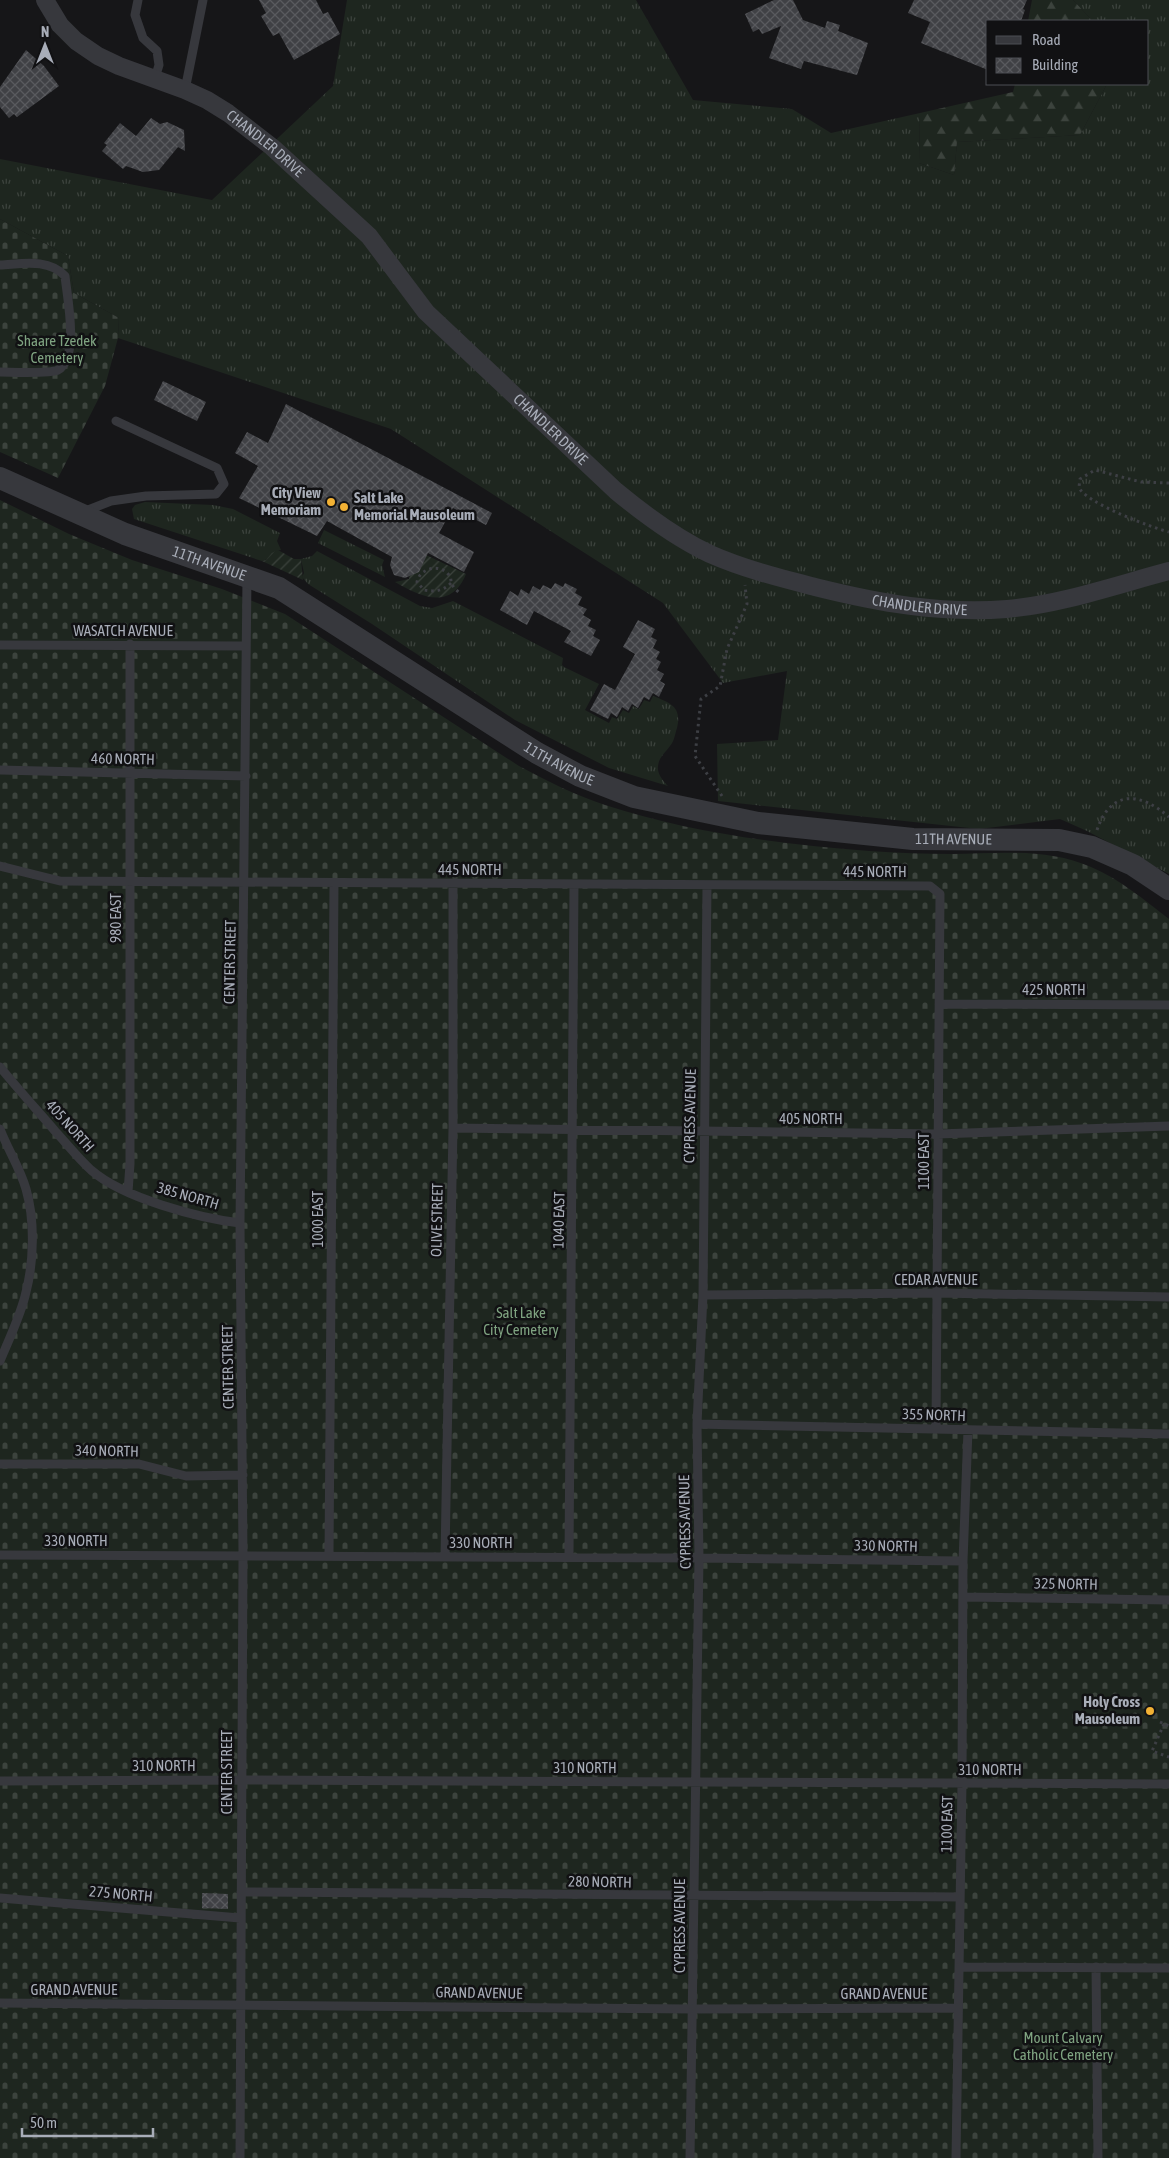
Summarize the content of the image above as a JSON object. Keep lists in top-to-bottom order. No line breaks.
{"streets":{"street":["CHANDLER DRIVE","11TH AVENUE"],"lane":["WASATCH AVENUE","460 NORTH","445 NORTH","980 EAST","CENTER STREET","425 NORTH","CYPRESS AVENUE","405 NORTH","1100 EAST","385 NORTH","1000 EAST","OLIVE STREET","1040 EAST","CEDAR AVENUE","355 NORTH","340 NORTH","330 NORTH","325 NORTH","310 NORTH","280 NORTH","275 NORTH","GRAND AVENUE"]},"crossings":[["11TH AVENUE","CENTER STREET"],["WASATCH AVENUE","980 EAST"],["WASATCH AVENUE","CENTER STREET"],["460 NORTH","980 EAST"],["460 NORTH","CENTER STREET"],["445 NORTH","980 EAST"],["445 NORTH","CENTER STREET"],["445 NORTH","CYPRESS AVENUE"],["445 NORTH","1100 EAST"],["445 NORTH","1000 EAST"],["445 NORTH","OLIVE STREET"],["445 NORTH","1040 EAST"],["980 EAST","405 NORTH"],["980 EAST","385 NORTH"],["CENTER STREET","385 NORTH"],["CENTER STREET","340 NORTH"],["CENTER STREET","330 NORTH"],["CENTER STREET","310 NORTH"],["CENTER STREET","280 NORTH"],["CENTER STREET","275 NORTH"],["CENTER STREET","GRAND AVENUE"],["425 NORTH","1100 EAST"],["CYPRESS AVENUE","405 NORTH"],["CYPRESS AVENUE","CEDAR AVENUE"],["CYPRESS AVENUE","355 NORTH"],["CYPRESS AVENUE","330 NORTH"],["CYPRESS AVENUE","310 NORTH"],["CYPRESS AVENUE","280 NORTH"],["CYPRESS AVENUE","GRAND AVENUE"],["405 NORTH","1100 EAST"],["405 NORTH","385 NORTH"],["405 NORTH","OLIVE STREET"],["405 NORTH","1040 EAST"],["1100 EAST","CEDAR AVENUE"],["1100 EAST","355 NORTH"],["1100 EAST","330 NORTH"],["1100 EAST","325 NORTH"],["1100 EAST","310 NORTH"],["1100 EAST","280 NORTH"],["1100 EAST","GRAND AVENUE"],["1000 EAST","330 NORTH"],["OLIVE STREET","330 NORTH"],["1040 EAST","330 NORTH"]],"parks":["Shaare Tzedek Cemetery","Salt Lake City Cemetery","Mount Calvary Catholic Cemetery"],"places":["City View Memoriam","Salt Lake Memorial Mausoleum","Holy Cross Mausoleum"],"legend":["Road","Building"],"scale_bar":"50 m","north":"top"}
